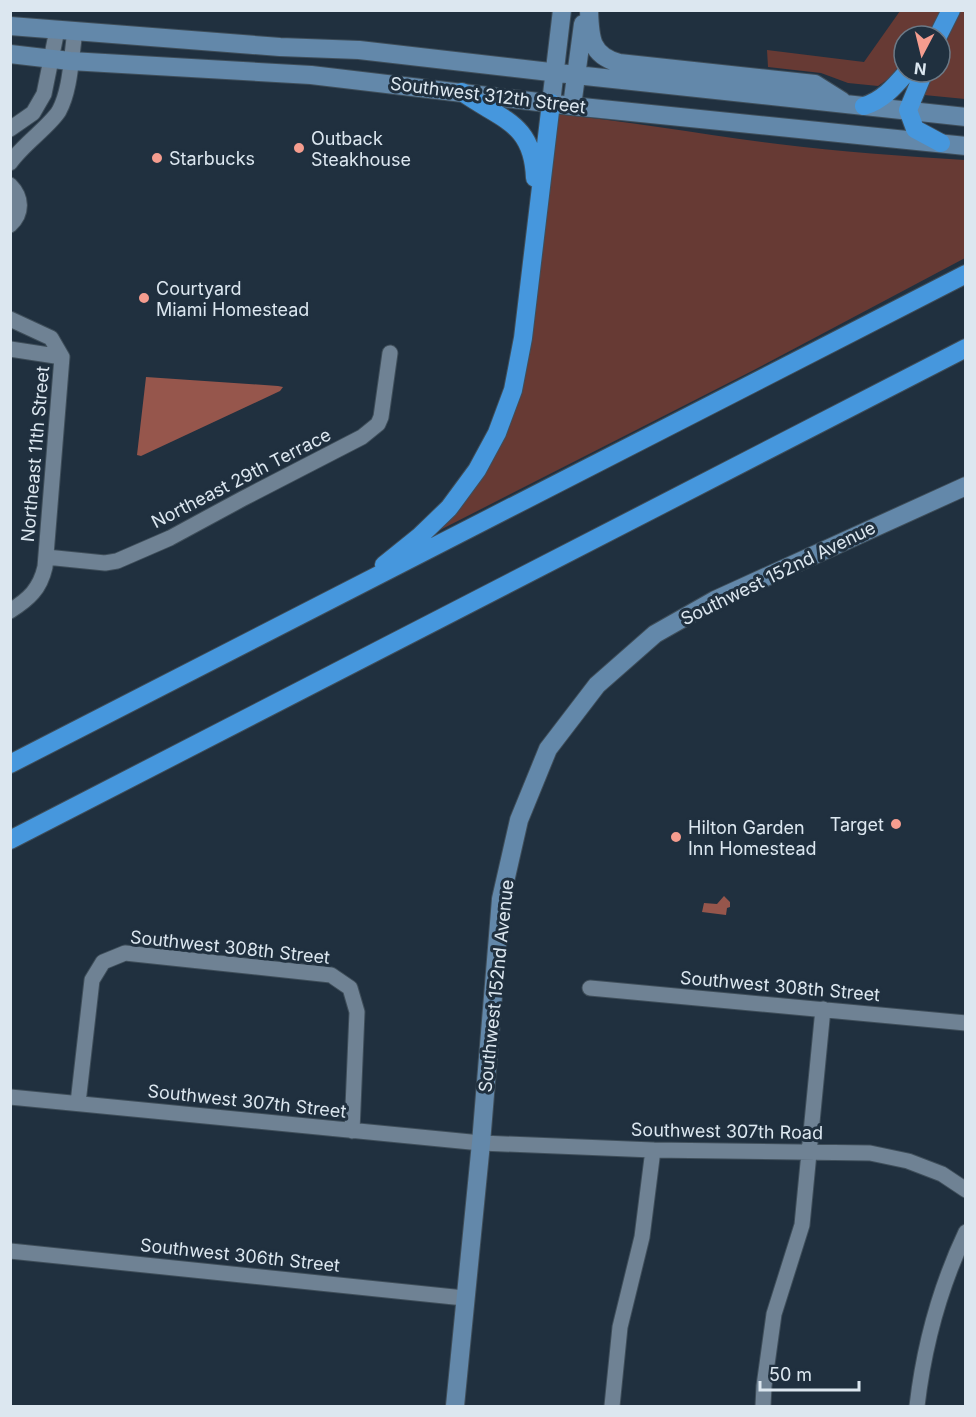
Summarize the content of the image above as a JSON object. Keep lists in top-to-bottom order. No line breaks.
{"streets":{"main road":["Southwest 312th Street","Southwest 152nd Avenue"],"street":["Northeast 11th Street","Northeast 29th Terrace","Southwest 308th Street","Southwest 307th Street","Southwest 307th Road","Southwest 306th Street"]},"crossings":[["Northeast 11th Street","Northeast 29th Terrace"],["Southwest 152nd Avenue","Southwest 307th Street"],["Southwest 152nd Avenue","Southwest 307th Road"],["Southwest 152nd Avenue","Southwest 306th Street"],["Southwest 308th Street","Southwest 307th Street"],["Southwest 307th Street","Southwest 307th Road"]],"places":["Outback Steakhouse","Starbucks","Courtyard Miami Homestead","Target","Hilton Garden Inn Homestead"],"scale_bar":"50 m","north":"bottom"}
